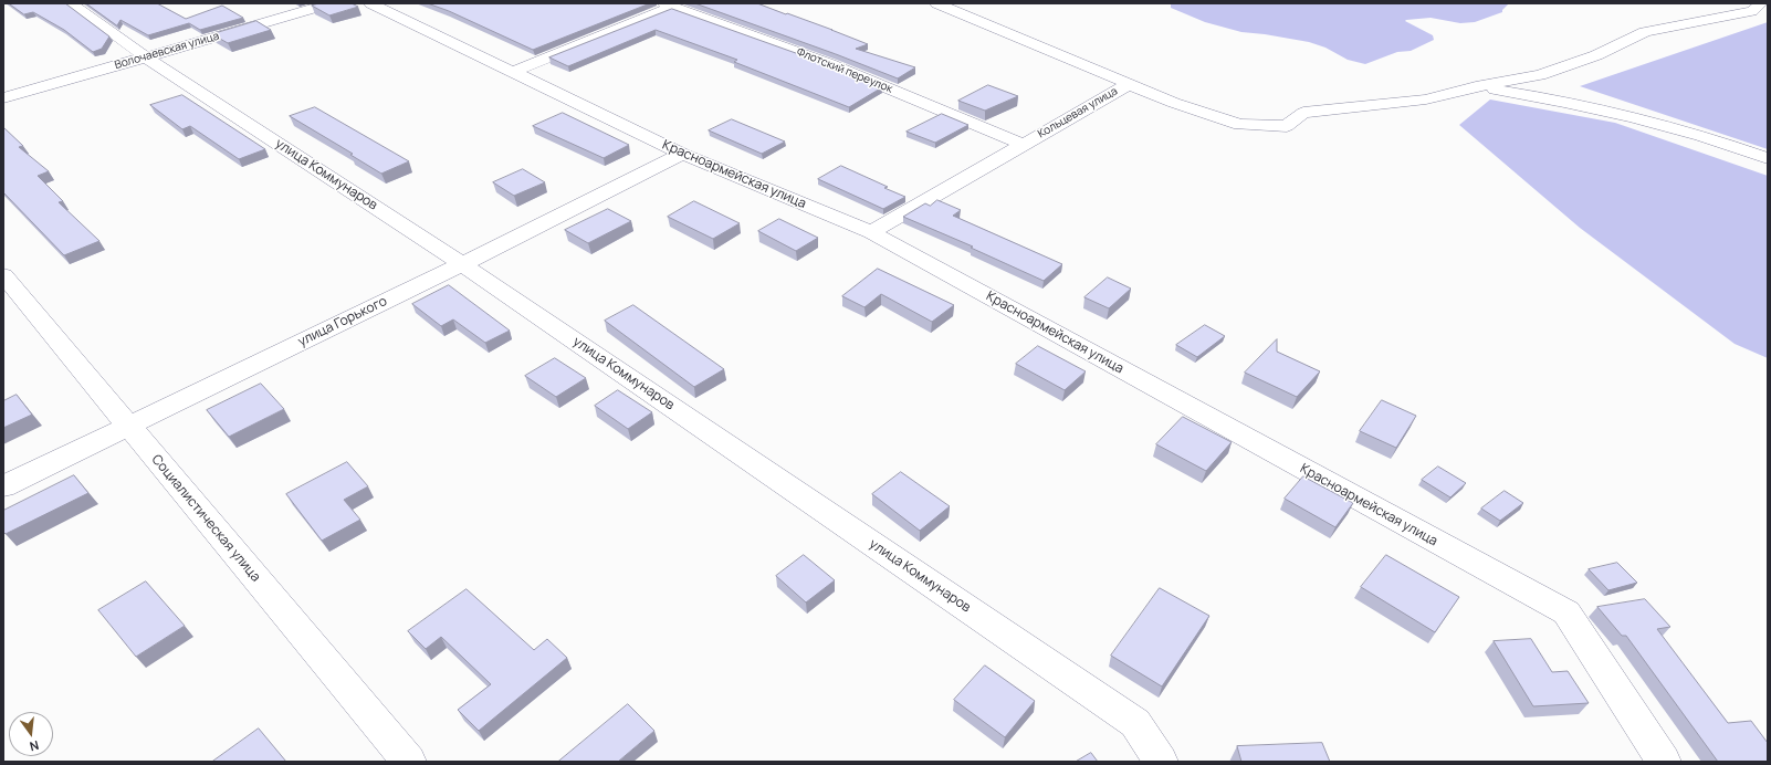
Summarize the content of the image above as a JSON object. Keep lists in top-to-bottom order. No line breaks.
{"streets":{"street":["Волочаевская улица","Флотский переулок","Кольцевая улица","улица Коммунаров","Красноармейская улица","улица Горького","Социалистическая улица"]},"crossings":[["Волочаевская улица","улица Коммунаров"],["Флотский переулок","Кольцевая улица"],["Кольцевая улица","Красноармейская улица"],["улица Коммунаров","улица Горького"],["Красноармейская улица","улица Горького"],["улица Горького","Социалистическая улица"]],"north":"bottom"}
